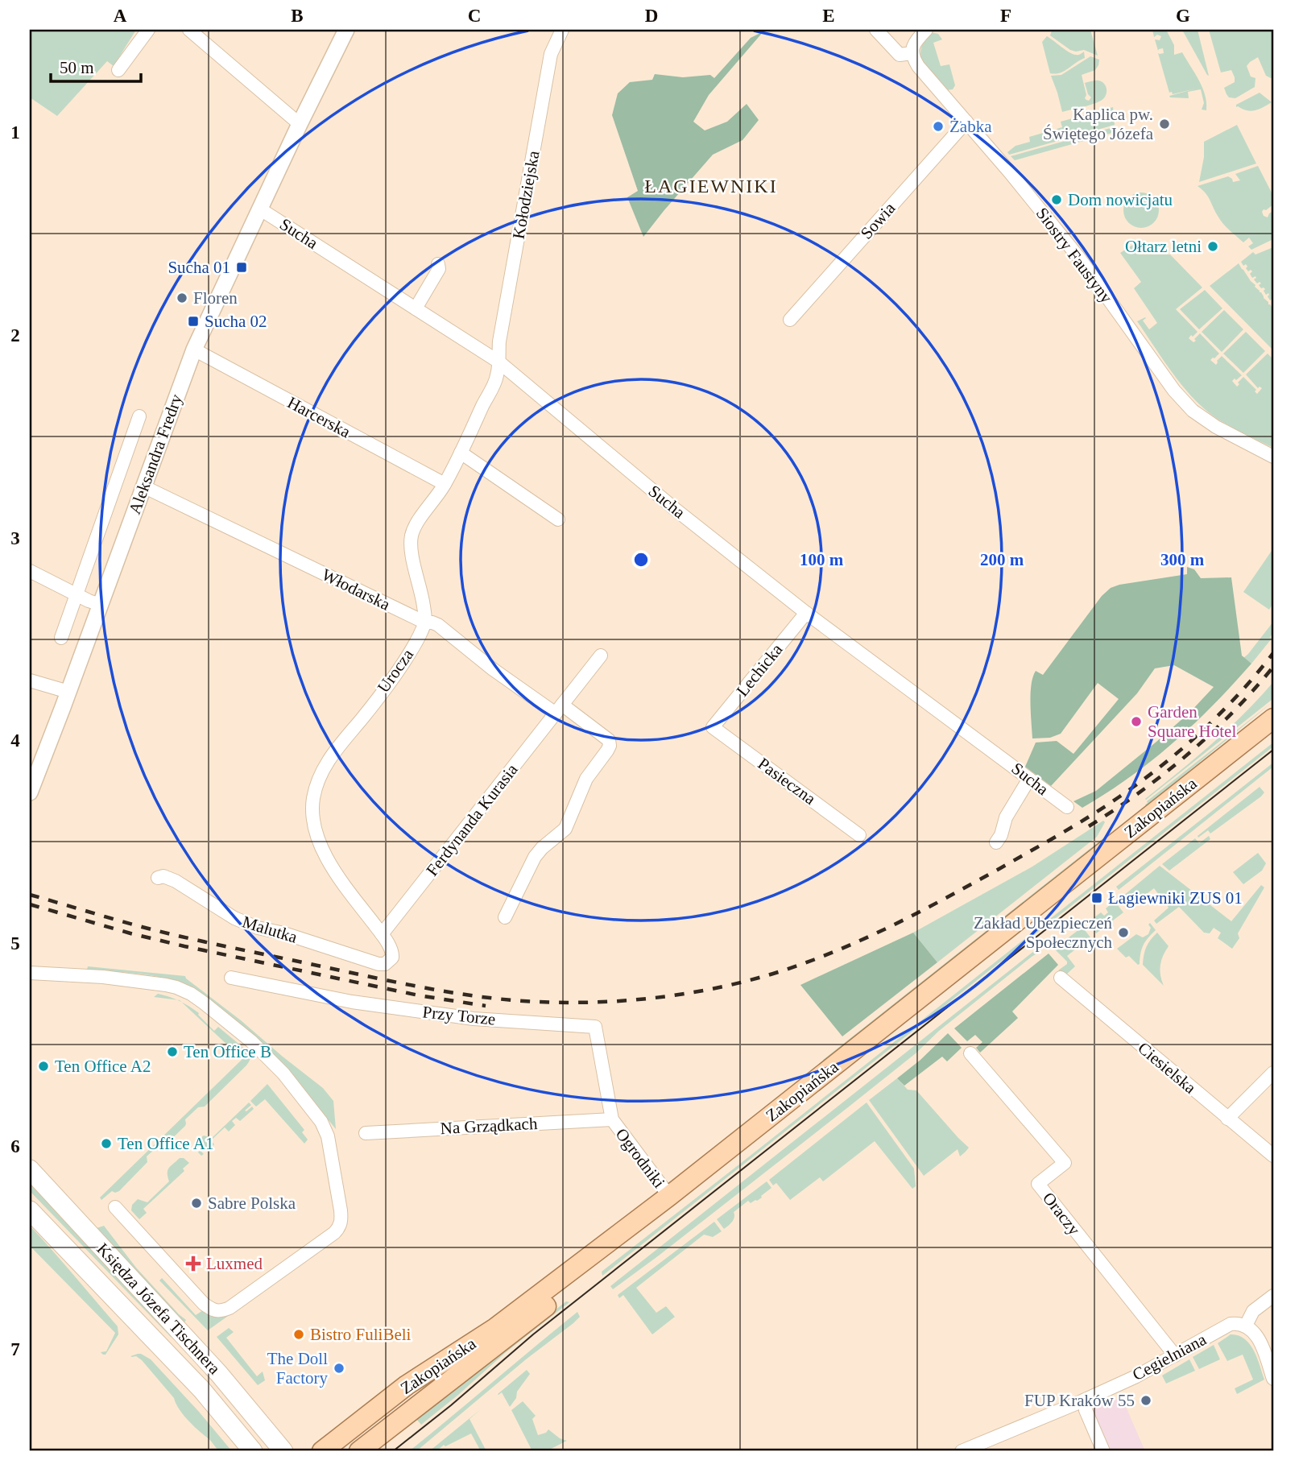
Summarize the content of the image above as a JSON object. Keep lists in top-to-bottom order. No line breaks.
{"streets":{"main road":["Zakopiańska","Księdza Józefa Tischnera"],"street":["Kołodziejska","Sowia","Sucha","Siostry Faustyny","Harcerska","Aleksandra Fredry","Włodarska","Lechicka","Urocza","Pasieczna","Ferdynanda Kurasia","Malutka","Przy Torze","Ciesielska","Na Grządkach","Ogrodniki","Oraczy","Cegielniana"]},"crossings":[["Kołodziejska","Sucha"],["Sowia","Siostry Faustyny"],["Sucha","Aleksandra Fredry"],["Sucha","Lechicka"],["Harcerska","Aleksandra Fredry"],["Aleksandra Fredry","Włodarska"],["Włodarska","Urocza"],["Włodarska","Ferdynanda Kurasia"],["Lechicka","Pasieczna"],["Urocza","Ferdynanda Kurasia"],["Urocza","Malutka"],["Zakopiańska","Ogrodniki"],["Przy Torze","Na Grządkach"],["Przy Torze","Ogrodniki"],["Na Grządkach","Ogrodniki"],["Oraczy","Cegielniana"]],"districts":["ŁAGIEWNIKI"],"places":{"other":["Kaplica pw. Świętego Józefa","Żabka","Dom nowicjatu","Ołtarz letni","Floren","Garden Square Hotel","Zakład Ubezpieczeń Społecznych","Ten Office B","Ten Office A2","Ten Office A1","Sabre Polska","Bistro FuliBeli","The Doll Factory","FUP Kraków 55"],"transit":["Sucha 01","Sucha 02","Łagiewniki ZUS 01"],"health":["Luxmed"]},"scale_bar":"50 m","grid":{"columns":["A","B","C","D","E","F","G"],"rows":["1","2","3","4","5","6","7"]},"rings":["100 m","200 m","300 m"]}
